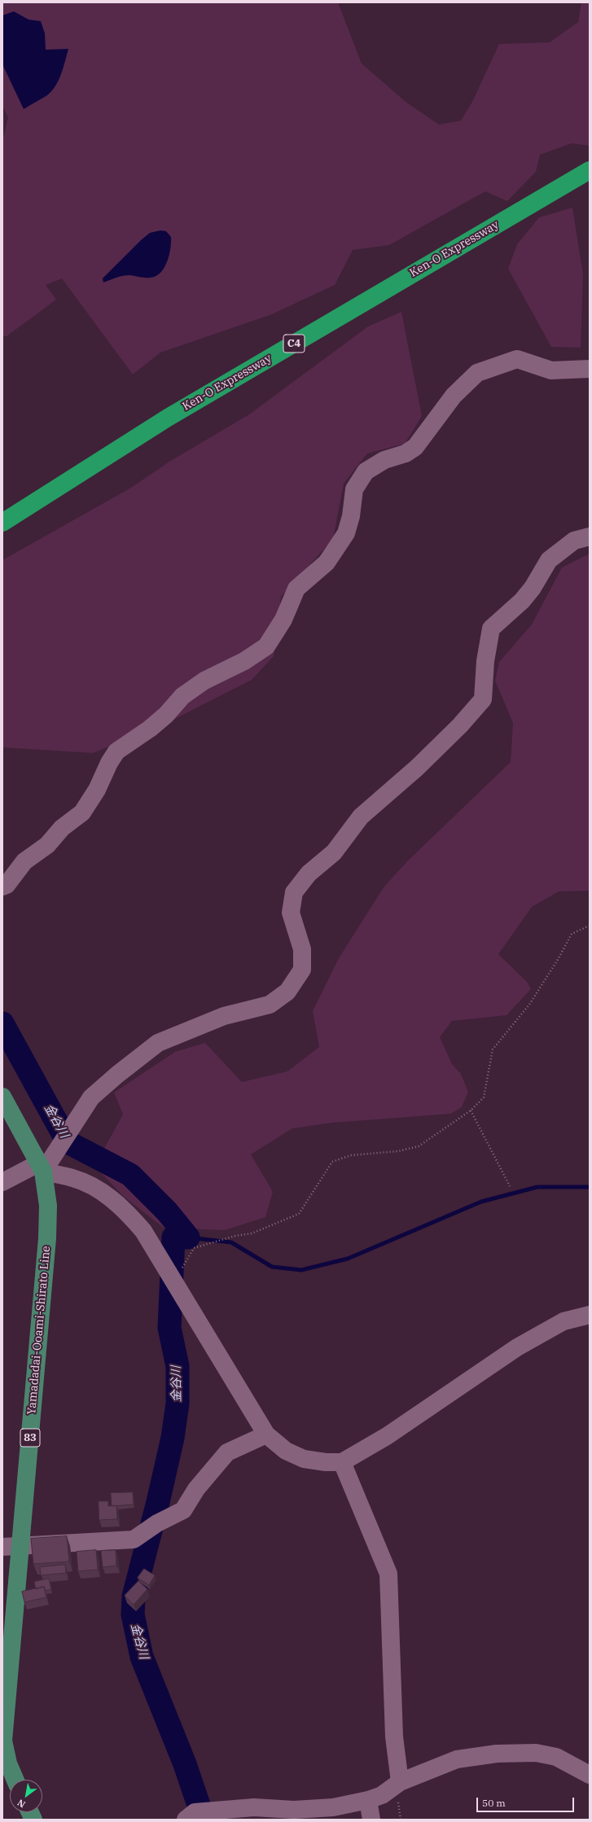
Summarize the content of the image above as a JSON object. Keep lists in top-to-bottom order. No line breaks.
{"streets":{"highway":["Ken-O Expressway","C4"],"main road":["Yamadadai-Ooami-Shirato Line","83"]},"water":["金谷川"],"scale_bar":"50 m","north":"bottom left"}
